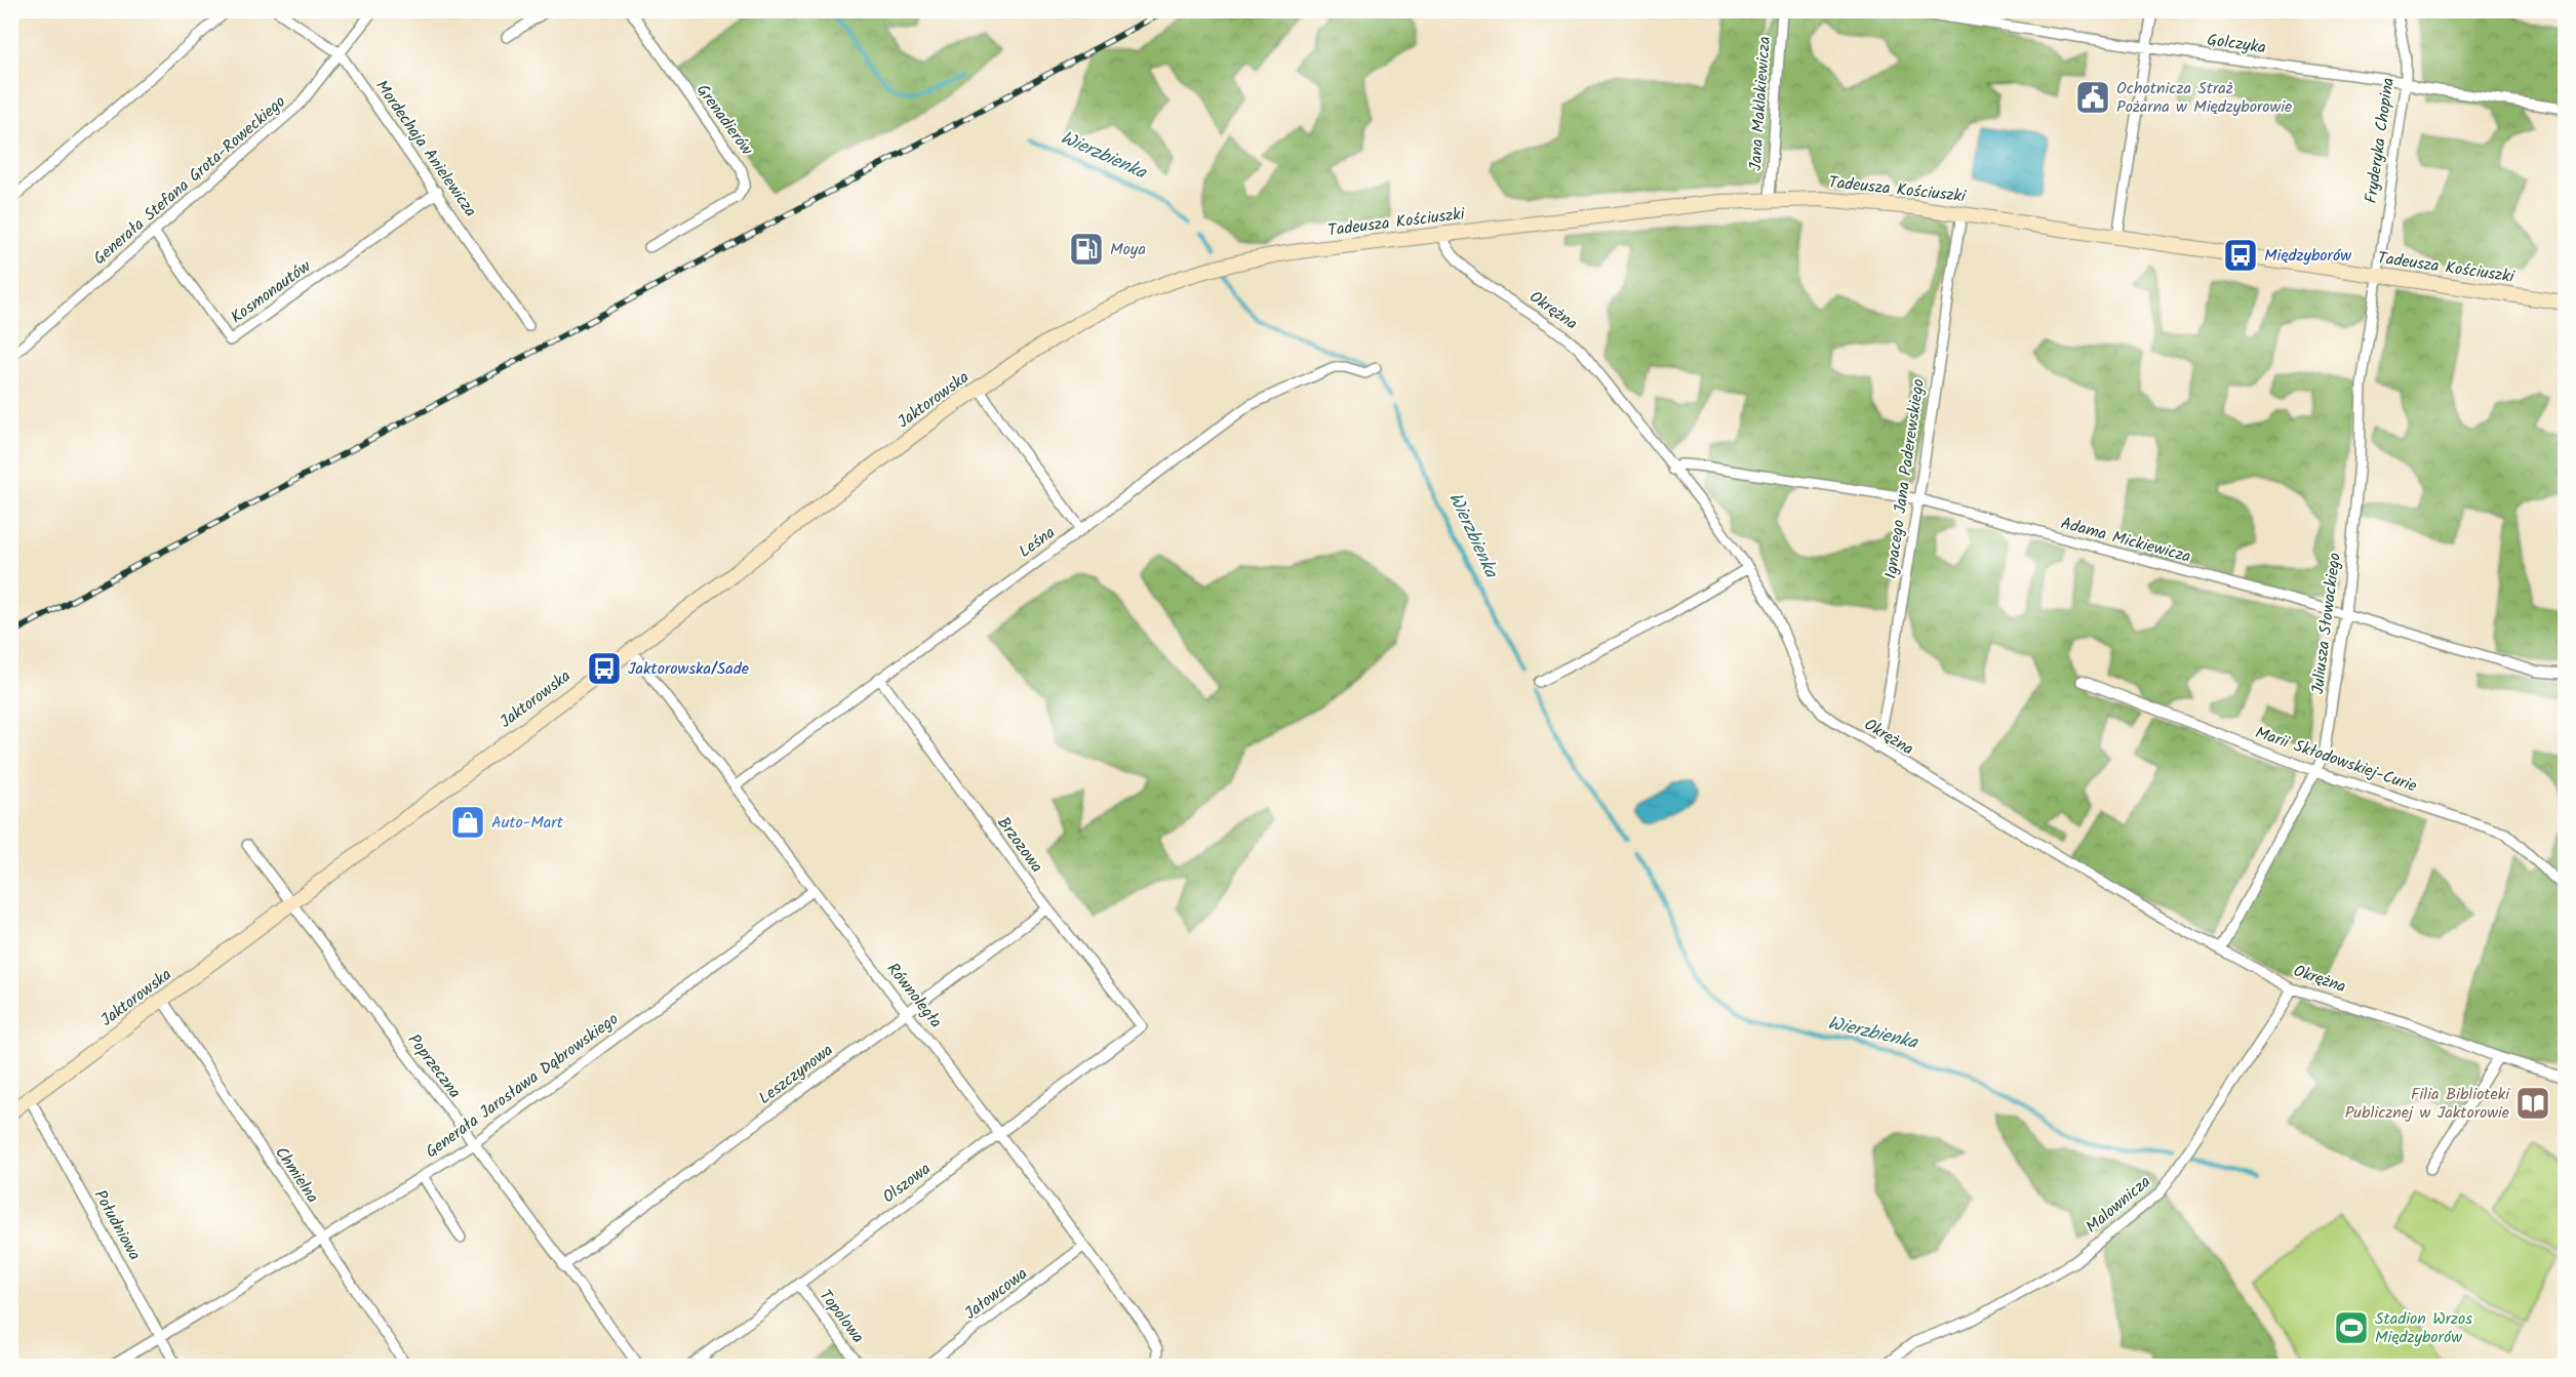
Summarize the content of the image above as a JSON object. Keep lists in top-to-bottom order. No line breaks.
{"streets":{"main road":["Tadeusza Kościuszki","Jaktorowska"],"street":["Golczyka","Jana Maklakiewicza","Grenadierów","Fryderyka Chopina","Mordechaja Anielewicza","Generała Stefana Grota-Roweckiego","Kosmonautów","Okrężna","Ignacego Jana Paderewskiego","Adama Mickiewicza","Leśna","Juliusza Słowackiego","Marii Skłodowskiej-Curie","Brzozowa","Równoległa","Poprzeczna","Leszczynowa","Generała Jarosława Dąbrowskiego","Chmielna","Olszowa","Malownicza","Południowa","Jałowcowa","Topolowa"]},"crossings":[["Golczyka","Fryderyka Chopina"],["Jana Maklakiewicza","Tadeusza Kościuszki"],["Fryderyka Chopina","Tadeusza Kościuszki"],["Fryderyka Chopina","Juliusza Słowackiego"],["Mordechaja Anielewicza","Generała Stefana Grota-Roweckiego"],["Mordechaja Anielewicza","Kosmonautów"],["Generała Stefana Grota-Roweckiego","Kosmonautów"],["Tadeusza Kościuszki","Okrężna"],["Tadeusza Kościuszki","Jaktorowska"],["Tadeusza Kościuszki","Ignacego Jana Paderewskiego"],["Tadeusza Kościuszki","Juliusza Słowackiego"],["Okrężna","Ignacego Jana Paderewskiego"],["Okrężna","Adama Mickiewicza"],["Okrężna","Juliusza Słowackiego"],["Okrężna","Malownicza"],["Jaktorowska","Równoległa"],["Jaktorowska","Poprzeczna"],["Jaktorowska","Chmielna"],["Jaktorowska","Południowa"],["Ignacego Jana Paderewskiego","Adama Mickiewicza"],["Adama Mickiewicza","Juliusza Słowackiego"],["Leśna","Brzozowa"],["Leśna","Równoległa"],["Juliusza Słowackiego","Marii Skłodowskiej-Curie"],["Brzozowa","Leszczynowa"],["Brzozowa","Olszowa"],["Równoległa","Leszczynowa"],["Równoległa","Generała Jarosława Dąbrowskiego"],["Równoległa","Olszowa"],["Równoległa","Jałowcowa"],["Poprzeczna","Leszczynowa"],["Poprzeczna","Generała Jarosława Dąbrowskiego"],["Generała Jarosława Dąbrowskiego","Chmielna"],["Generała Jarosława Dąbrowskiego","Południowa"],["Olszowa","Topolowa"]],"water":["Wierzbienka"],"places":{"public building":["Ochotnicza Straż Pożarna w Międzyborowie"],"fuel station":["Moya"],"bus stop":["Międzyborów","Jaktorowska/Sade"],"shop":["Auto-Mart"],"library":["Filia Biblioteki Publicznej w Jaktorowie"],"sports":["Stadion Wrzos Międzyborów"]}}
